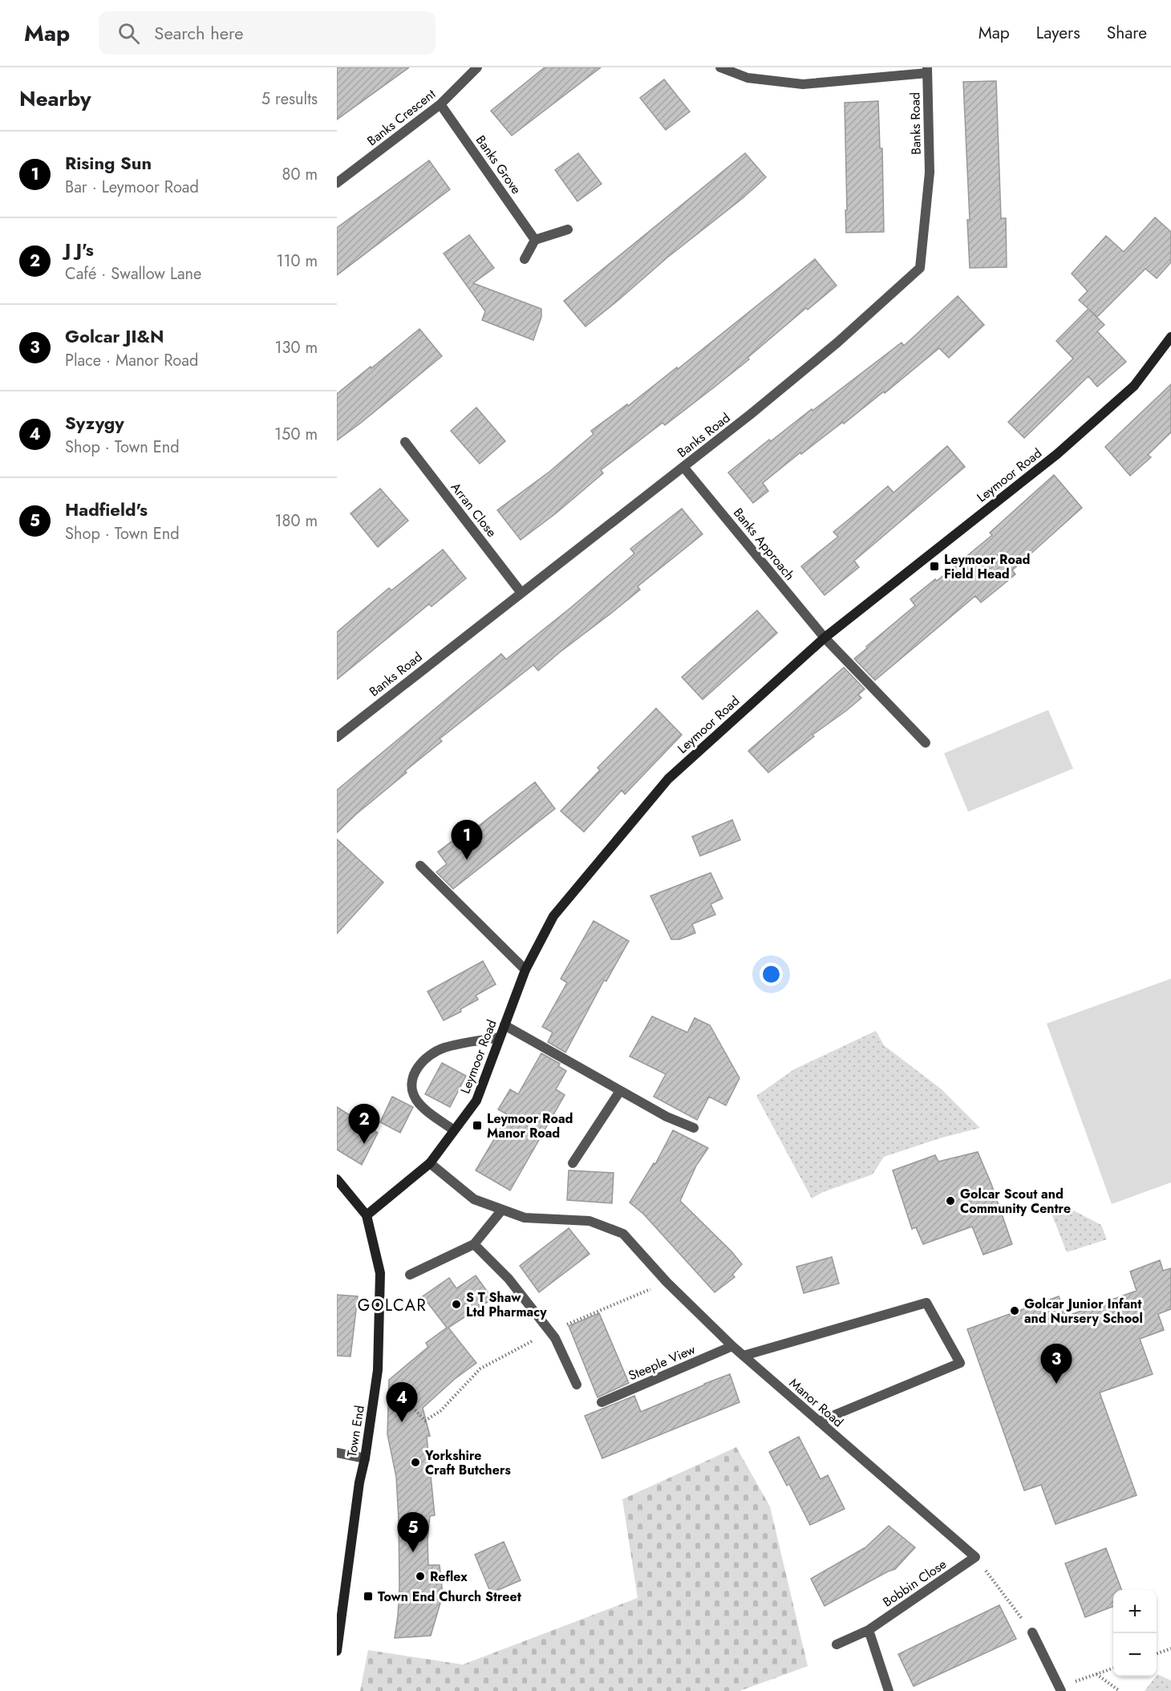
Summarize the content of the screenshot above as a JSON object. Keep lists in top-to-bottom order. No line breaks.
{"streets":{"street":["Banks Crescent","Banks Road","Banks Grove","Leymoor Road","Arran Close","Banks Approach","Steeple View","Manor Road","Town End","Bobbin Close"]},"crossings":[["Banks Crescent","Banks Grove"],["Banks Road","Arran Close"],["Banks Road","Banks Approach"],["Leymoor Road","Banks Approach"],["Leymoor Road","Manor Road"],["Leymoor Road","Town End"],["Steeple View","Manor Road"],["Manor Road","Bobbin Close"]],"districts":["GOLCAR"],"places":{"transit":["Leymoor Road Field Head","Leymoor Road Manor Road","Town End Church Street"],"other":["Golcar Scout and Community Centre","S T Shaw Ltd Pharmacy","Golcar Junior Infant and Nursery School","Yorkshire Craft Butchers","Reflex"]},"page":{"header":"Map","search":"Search here","nav":["Map","Layers","Share"],"heading":["Nearby","5 results"],"list":[{"mark":"1","name":"Rising Sun","note":"Bar · Leymoor Road","value":"80 m"},{"mark":"2","name":"J J's","note":"Café · Swallow Lane","value":"110 m"},{"mark":"3","name":"Golcar JI&N","note":"Place · Manor Road","value":"130 m"},{"mark":"4","name":"Syzygy","note":"Shop · Town End","value":"150 m"},{"mark":"5","name":"Hadfield's","note":"Shop · Town End","value":"180 m"}],"pins":["1","2","3","4","5"],"map_buttons":["+","−"]}}
